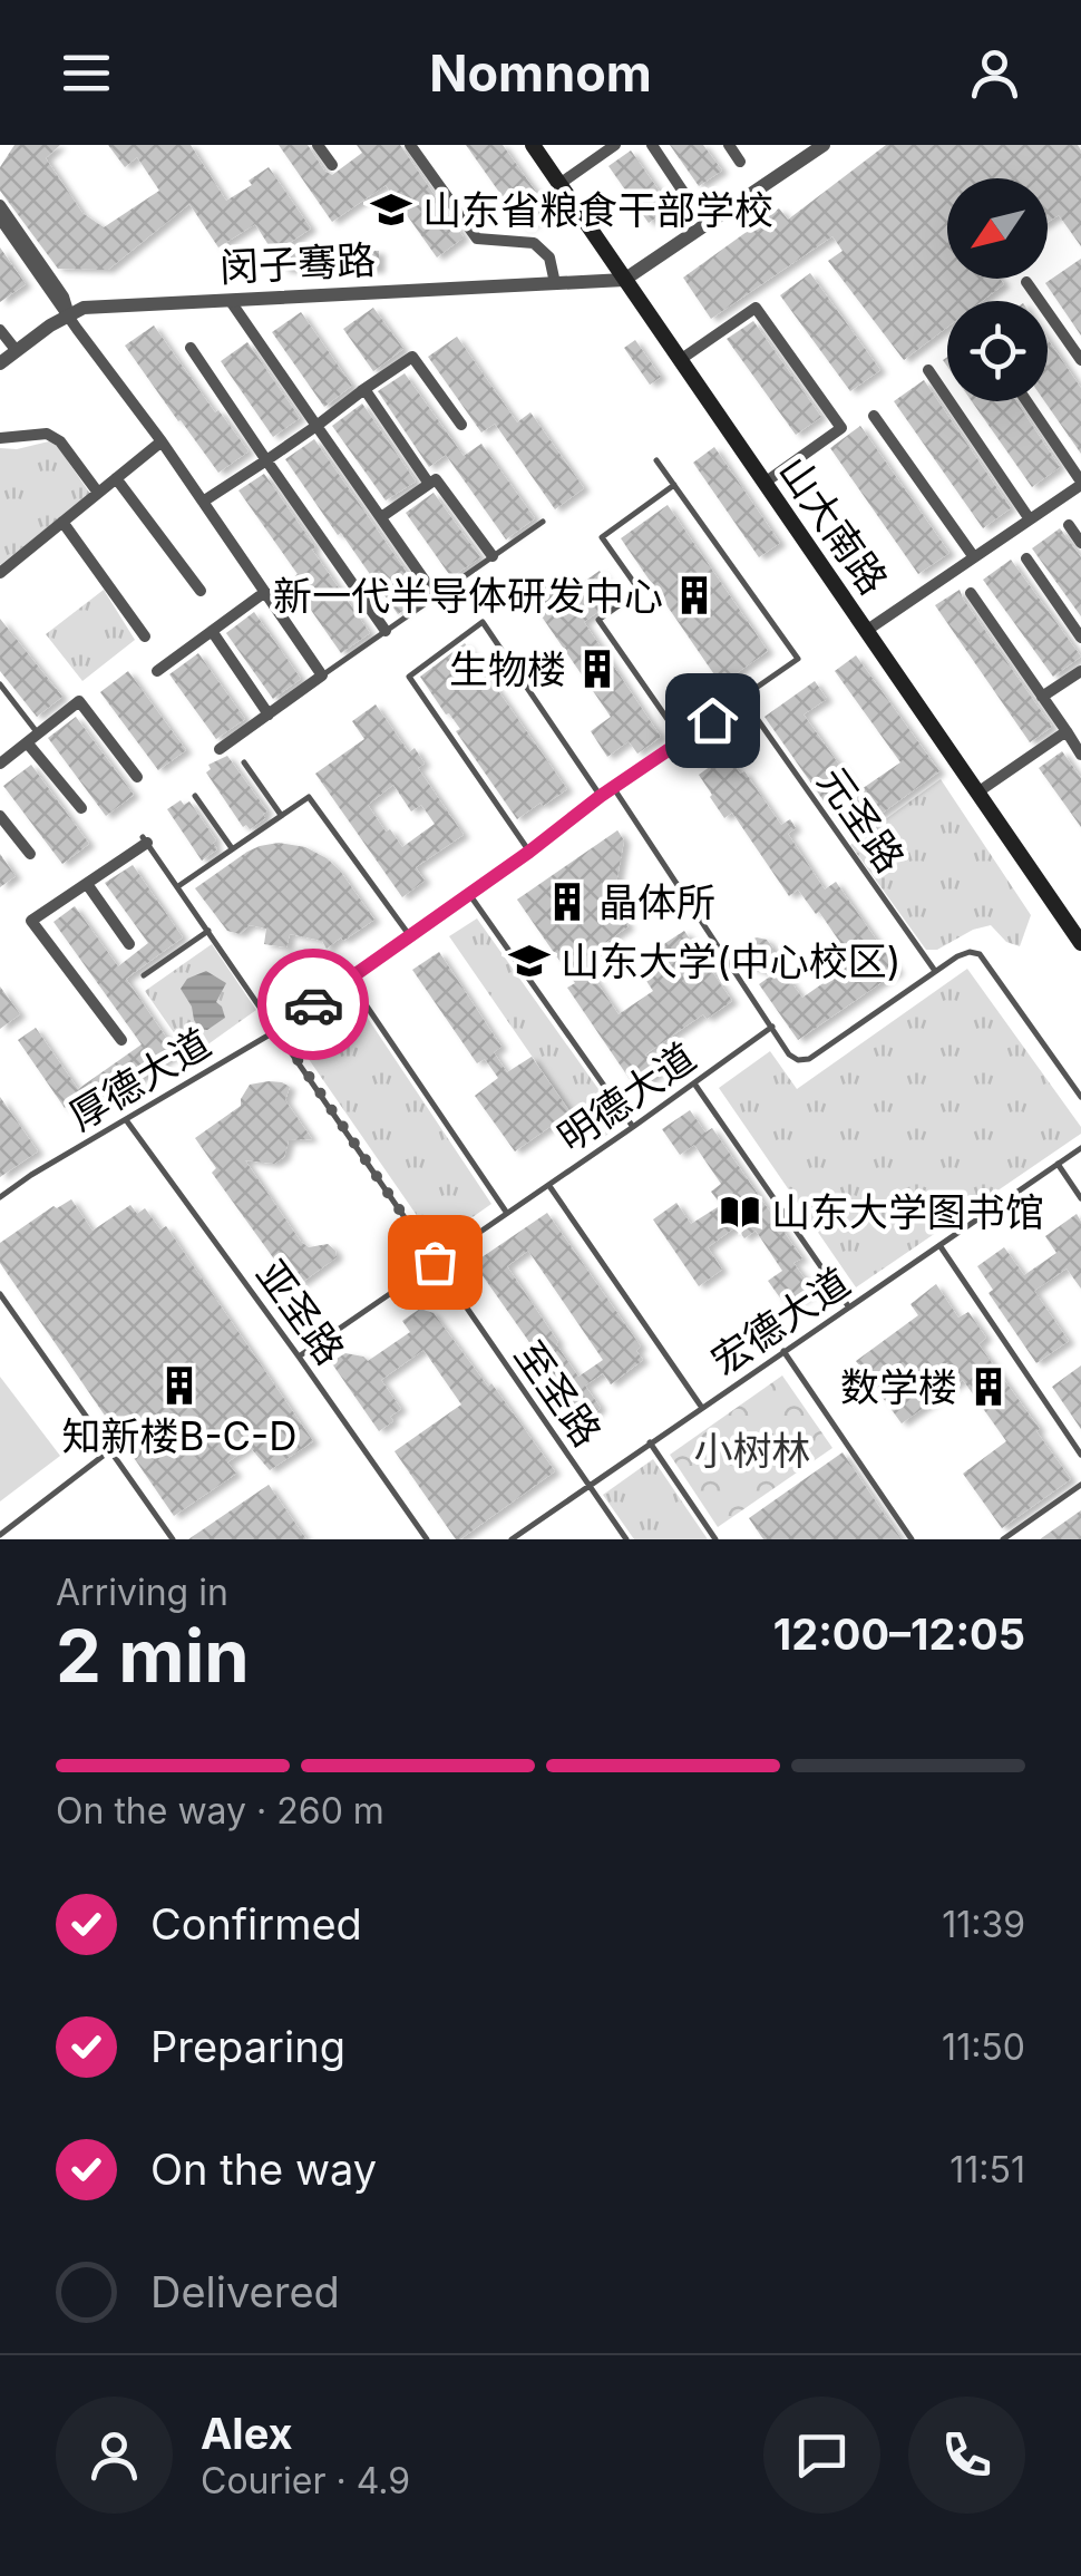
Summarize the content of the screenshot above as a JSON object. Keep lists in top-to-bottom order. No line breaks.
{"streets":{"main road":["山大南路"],"street":["闵子骞路"],"lane":["元圣路","厚德大道","明德大道","亚圣路","宏德大道","至圣路"]},"crossings":[["闵子骞路","山大南路"],["元圣路","厚德大道"],["厚德大道","亚圣路"],["厚德大道","至圣路"],["明德大道","亚圣路"],["明德大道","至圣路"],["宏德大道","至圣路"]],"parks":["小树林"],"places":{"school or university":["山东省粮食干部学校","山东大学(中心校区)"],"building":["新一代半导体研发中心","生物楼","晶体所","知新楼B-C-D","数学楼"],"library":["山东大学图书馆"]},"north":"bottom left","page":{"header":"Nomnom","heading":["2 min","Arriving in","12:00–12:05"],"panel":["Alex","Courier · 4.9"],"bar":"On the way · 260 m","list":[["Confirmed","11:39"],["Preparing","11:50"],["On the way","11:51"],"Delivered"]}}
